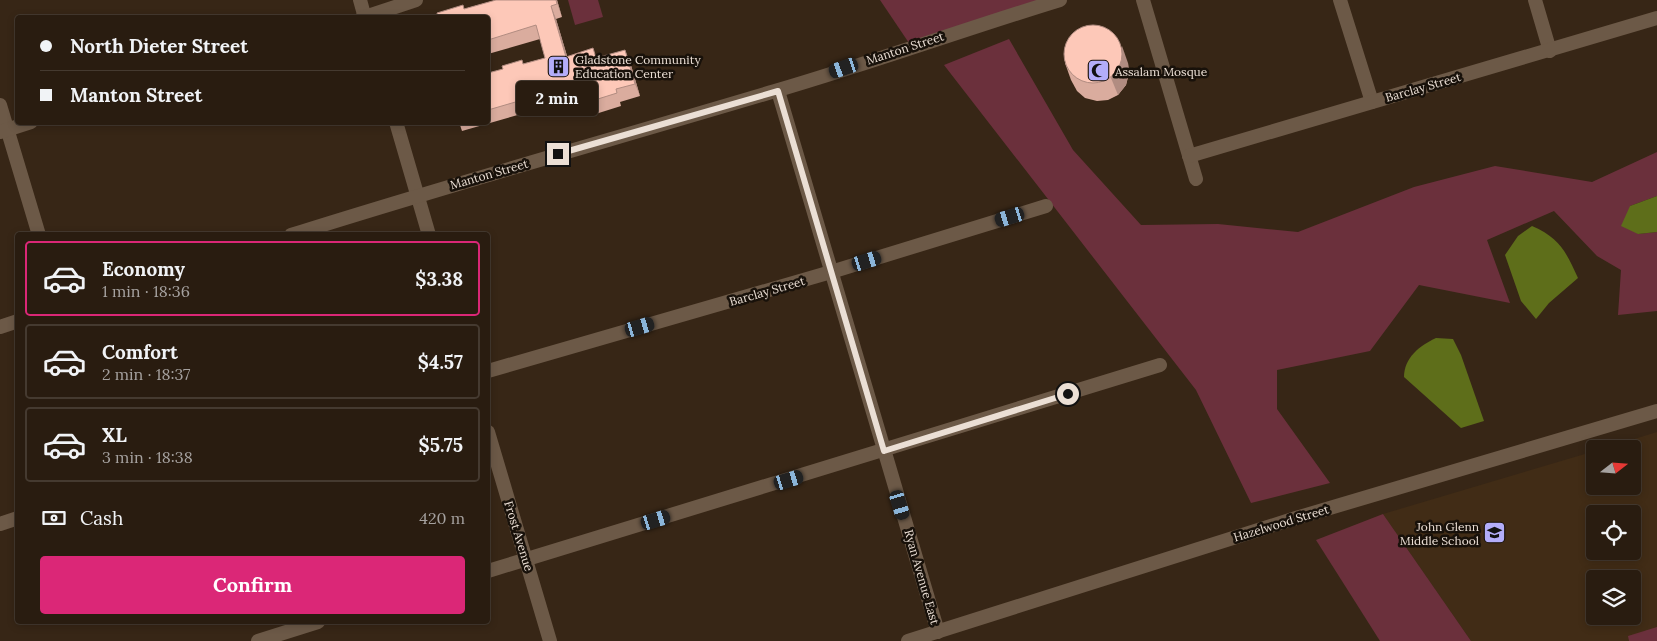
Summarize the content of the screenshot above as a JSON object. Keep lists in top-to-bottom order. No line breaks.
{"streets":{"street":["Manton Street","Barclay Street","Hazelwood Street","Frost Avenue","Ryan Avenue East"]},"crossings":[["Manton Street","Ryan Avenue East"],["Barclay Street","Ryan Avenue East"],["Hazelwood Street","Ryan Avenue East"]],"places":{"building":["Gladstone Community Education Center"],"mosque":["Assalam Mosque"],"school or university":["John Glenn Middle School"]},"north":"right","page":{"banner":["North Dieter Street","Manton Street"],"bubble":"2 min","list":[{"name":"Economy","note":"1 min · 18:36","value":"$3.38"},{"name":"Comfort","note":"2 min · 18:37","value":"$4.57"},{"name":"XL","note":"3 min · 18:38","value":"$5.75"}],"pay":["Cash","420 m"],"buttons":"Confirm"}}
